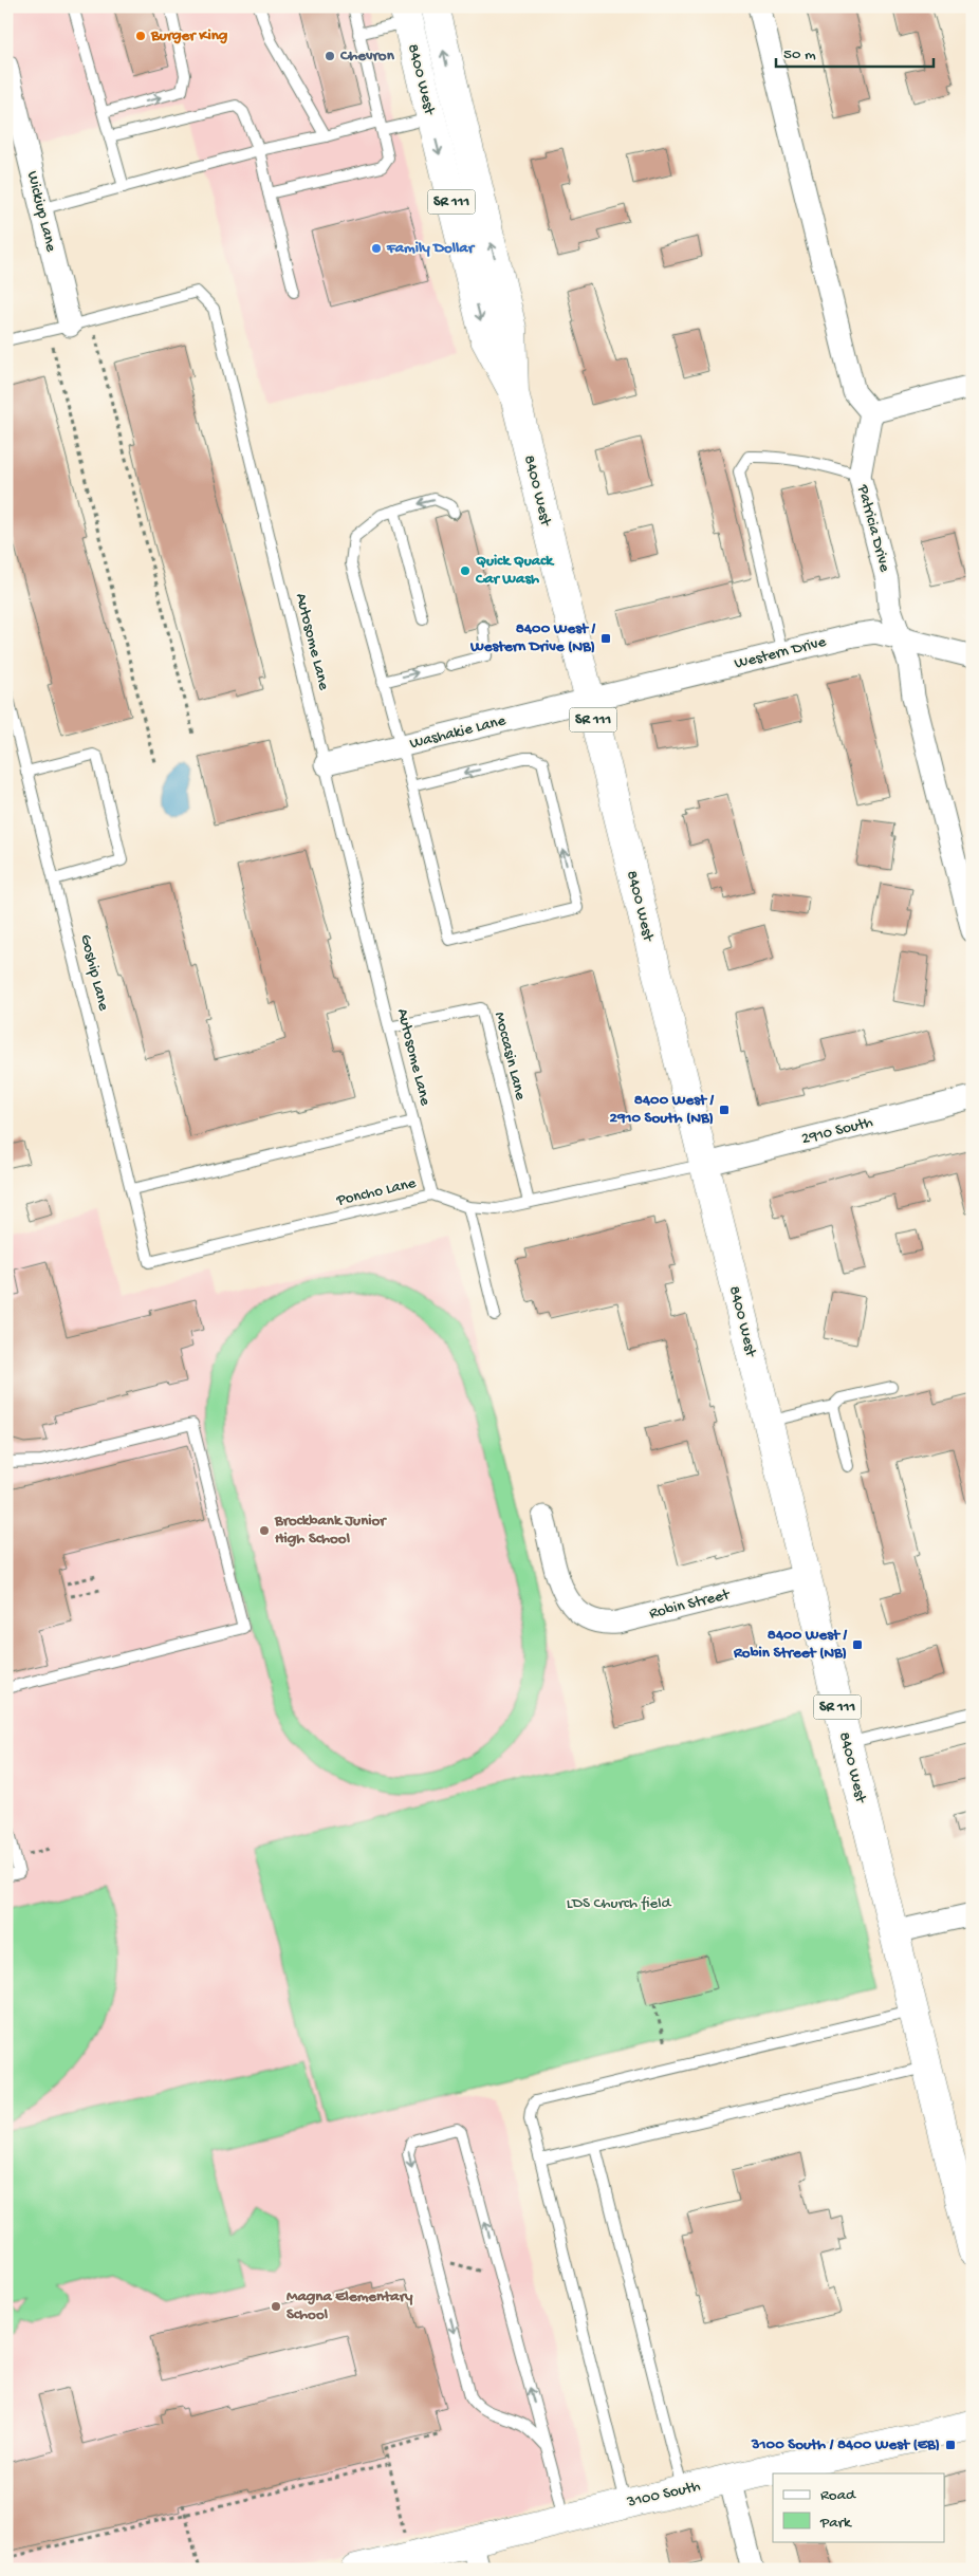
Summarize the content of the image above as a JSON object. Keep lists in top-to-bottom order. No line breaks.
{"streets":{"main road":["8400 West","SR 111","3100 South"],"street":["Wickiup Lane","Patricia Drive","Western Drive","Washakie Lane","2910 South","Robin Street"],"lane":["Autosome Lane","Goship Lane","Moccasin Lane","Poncho Lane"]},"crossings":[["8400 West","Western Drive"],["8400 West","Washakie Lane"],["8400 West","2910 South"],["8400 West","Poncho Lane"],["8400 West","Robin Street"],["Wickiup Lane","Autosome Lane"],["Patricia Drive","Western Drive"],["Autosome Lane","Washakie Lane"],["Autosome Lane","Moccasin Lane"],["Autosome Lane","Poncho Lane"],["Western Drive","Washakie Lane"],["Goship Lane","Poncho Lane"],["Moccasin Lane","Poncho Lane"],["2910 South","Poncho Lane"]],"parks":["LDS Church field"],"places":{"other":["Burger King","Chevron","Family Dollar","Quick Quack Car Wash","Brockbank Junior High School","Magna Elementary School"],"transit":["8400 West / Western Drive (NB)","8400 West / 2910 South (NB)","8400 West / Robin Street (NB)","3100 South / 8400 West (EB)"]},"legend":["Road","Park"],"scale_bar":"50 m"}
